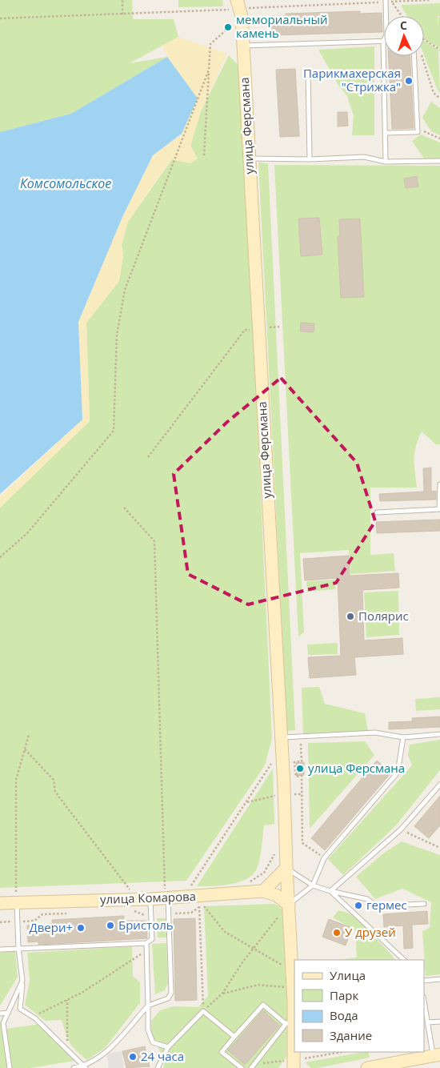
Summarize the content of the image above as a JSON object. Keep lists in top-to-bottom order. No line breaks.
{"streets":{"street":["улица Ферсмана","улица Комарова"]},"water":["Комсомольское"],"places":["мемориальный камень","Парикмахерская \"Стрижка\"","Полярис","улица Ферсмана","гермес","Бристоль","Двери+","У друзей","24 часа"],"legend":["Улица","Парк","Вода","Здание"],"north":"top"}
